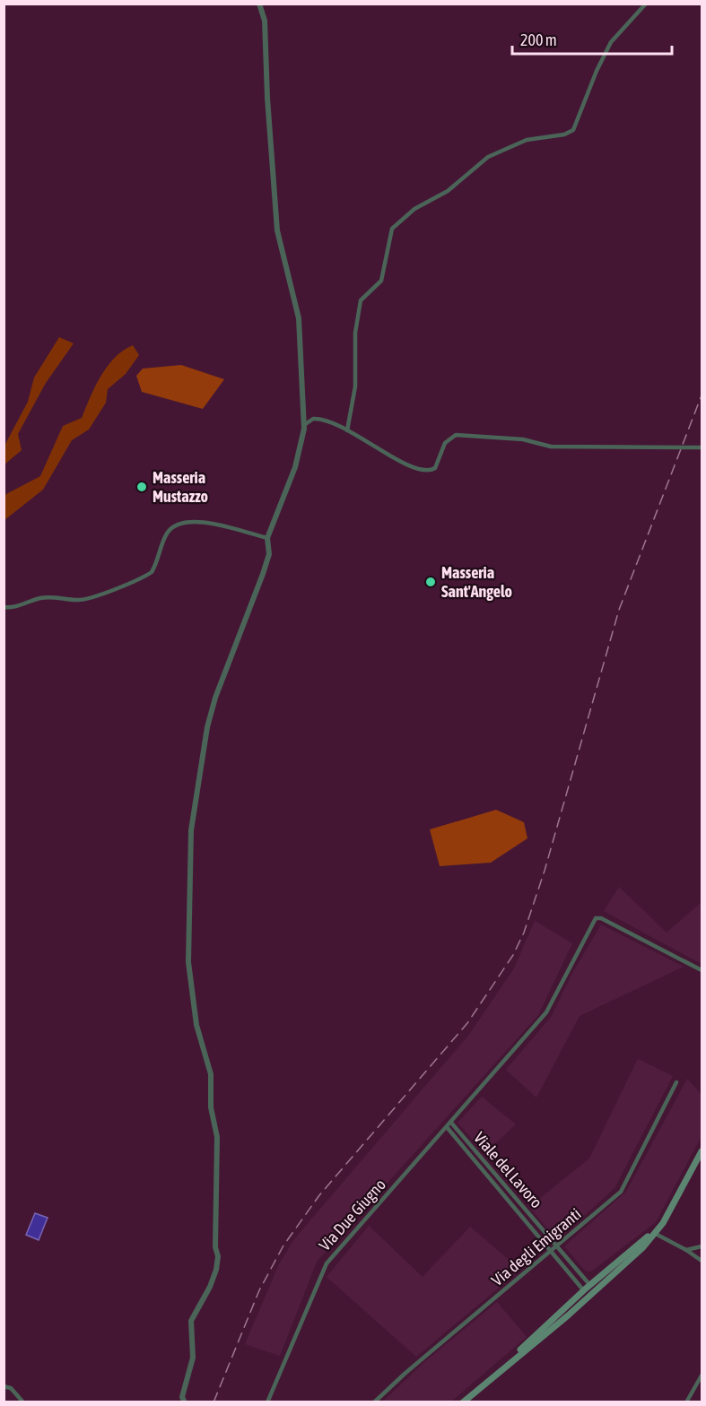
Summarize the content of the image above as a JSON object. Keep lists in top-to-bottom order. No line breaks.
{"streets":{"street":["Viale del Lavoro","Via Due Giugno","Via degli Emigranti"]},"crossings":[["Viale del Lavoro","Via Due Giugno"],["Viale del Lavoro","Via degli Emigranti"]],"places":["Masseria Mustazzo","Masseria Sant'Angelo"],"scale_bar":"200 m"}
